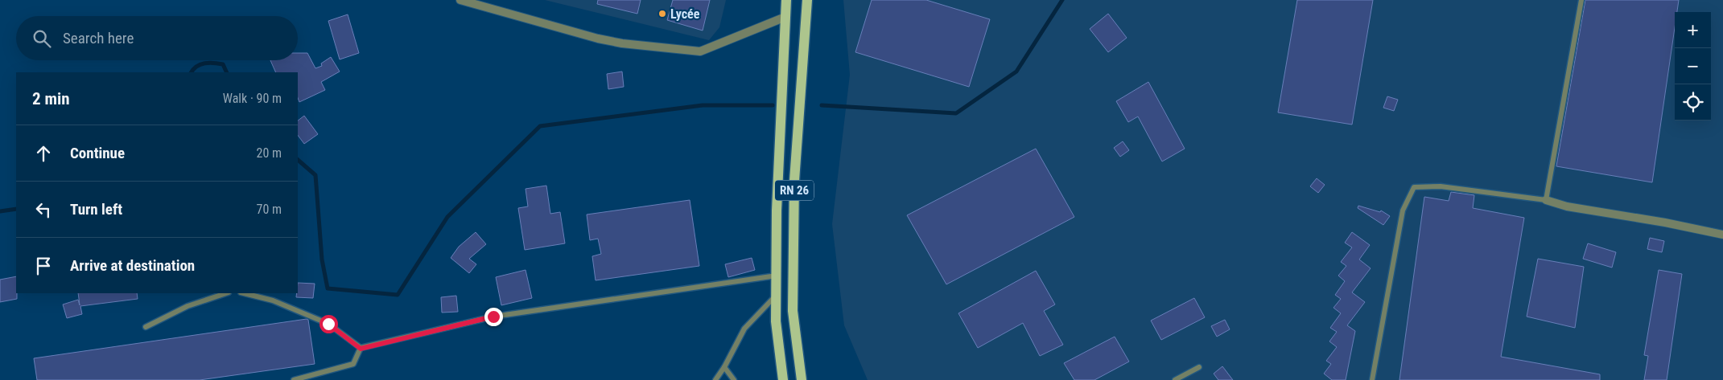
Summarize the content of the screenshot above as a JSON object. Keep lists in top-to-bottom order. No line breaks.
{"streets":{"main road":["RN 26"]},"places":["Lycée"],"page":{"map_buttons":["+","−"],"search":"Search here","heading":["2 min","Walk · 90 m"],"list":[["Continue","20 m"],["Turn left","70 m"],"Arrive at destination"]}}
